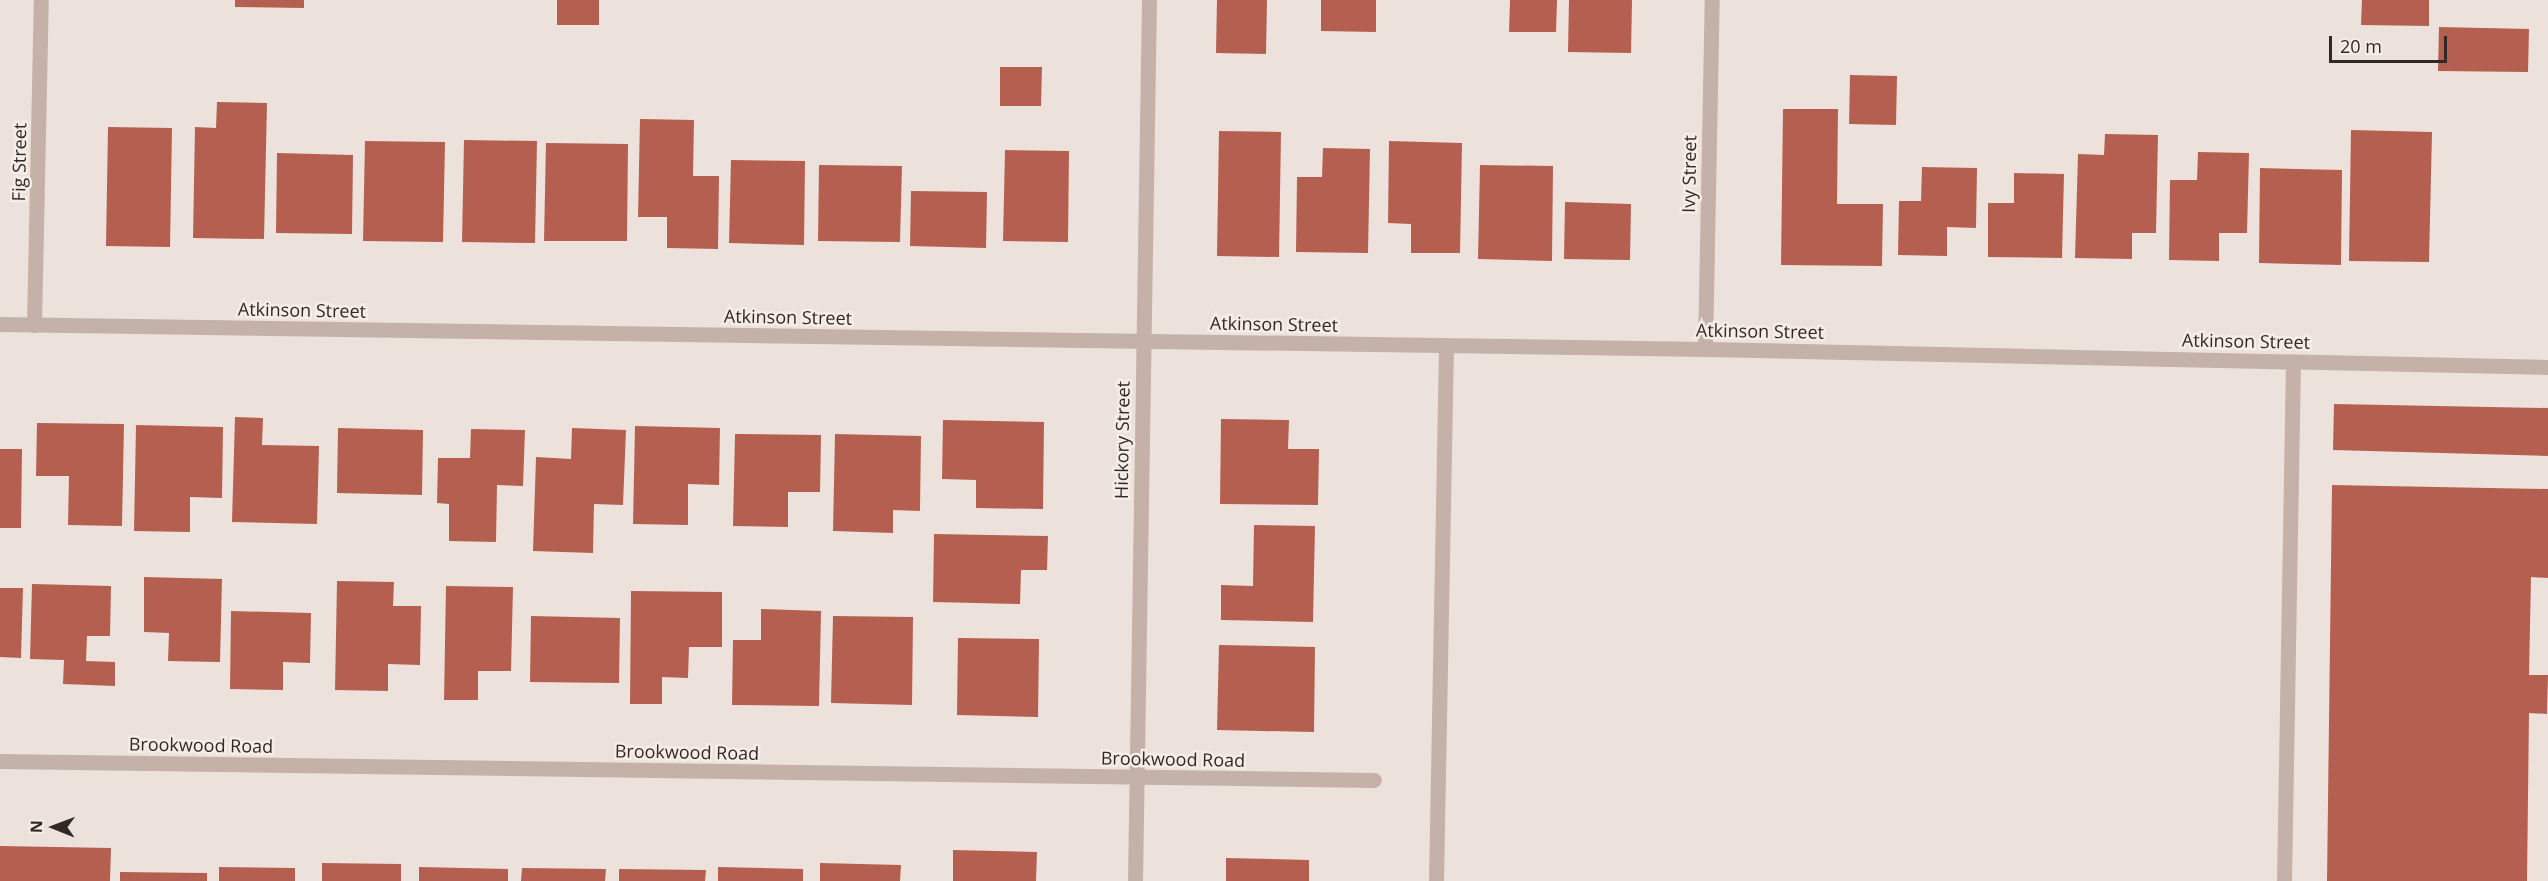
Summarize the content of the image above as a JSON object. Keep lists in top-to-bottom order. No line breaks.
{"streets":{"street":["Fig Street","Ivy Street","Atkinson Street","Hickory Street","Brookwood Road"]},"crossings":[["Fig Street","Atkinson Street"],["Ivy Street","Atkinson Street"],["Atkinson Street","Hickory Street"],["Hickory Street","Brookwood Road"]],"scale_bar":"20 m","north":"left"}
